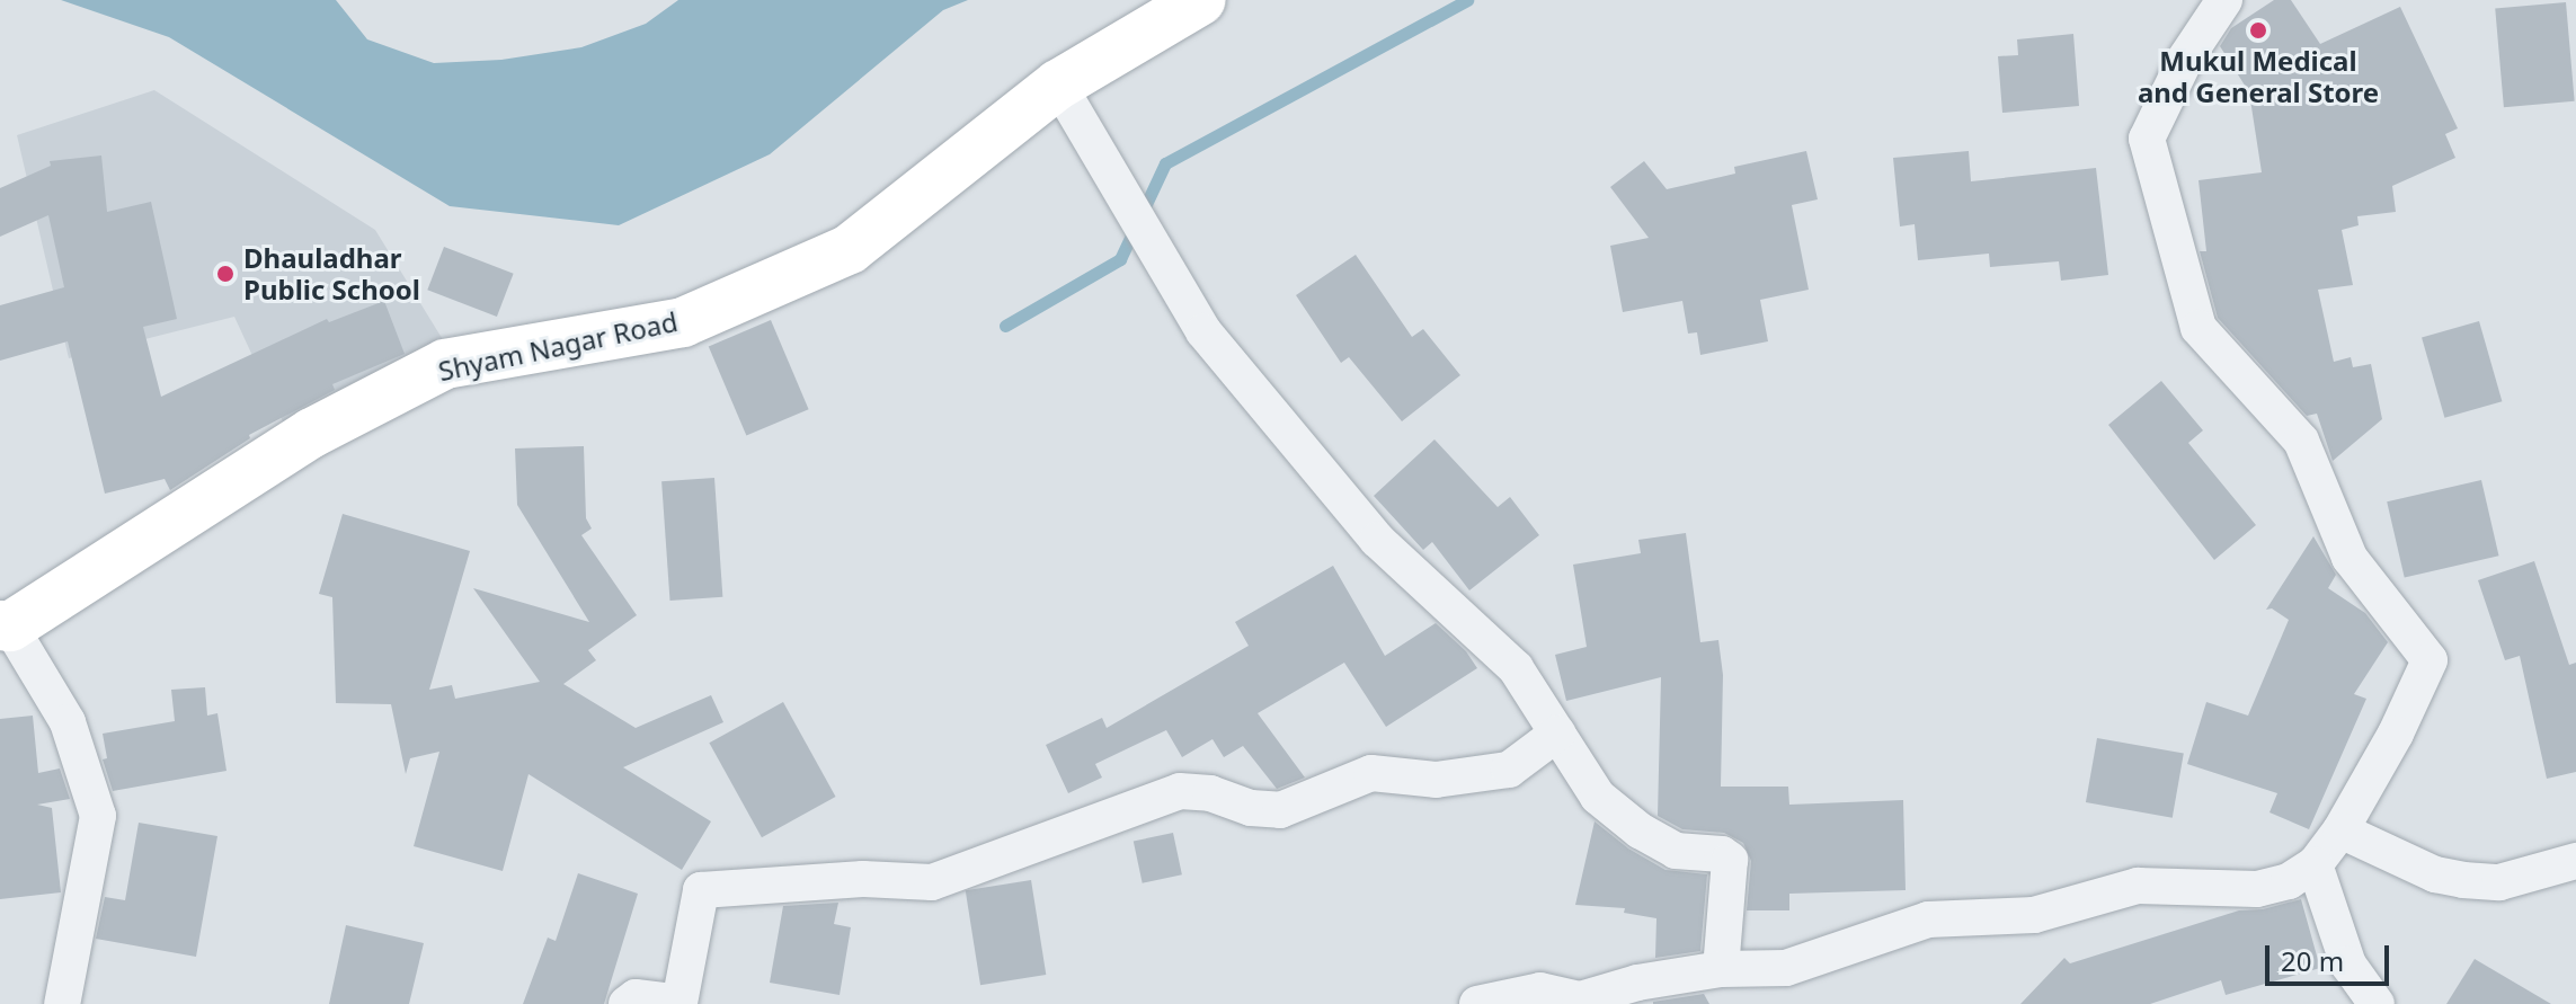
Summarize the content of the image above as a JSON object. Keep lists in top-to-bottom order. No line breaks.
{"streets":{"street":["Shyam Nagar Road"]},"places":["Mukul Medical and General Store","Dhauladhar Public School"],"scale_bar":"20 m"}
